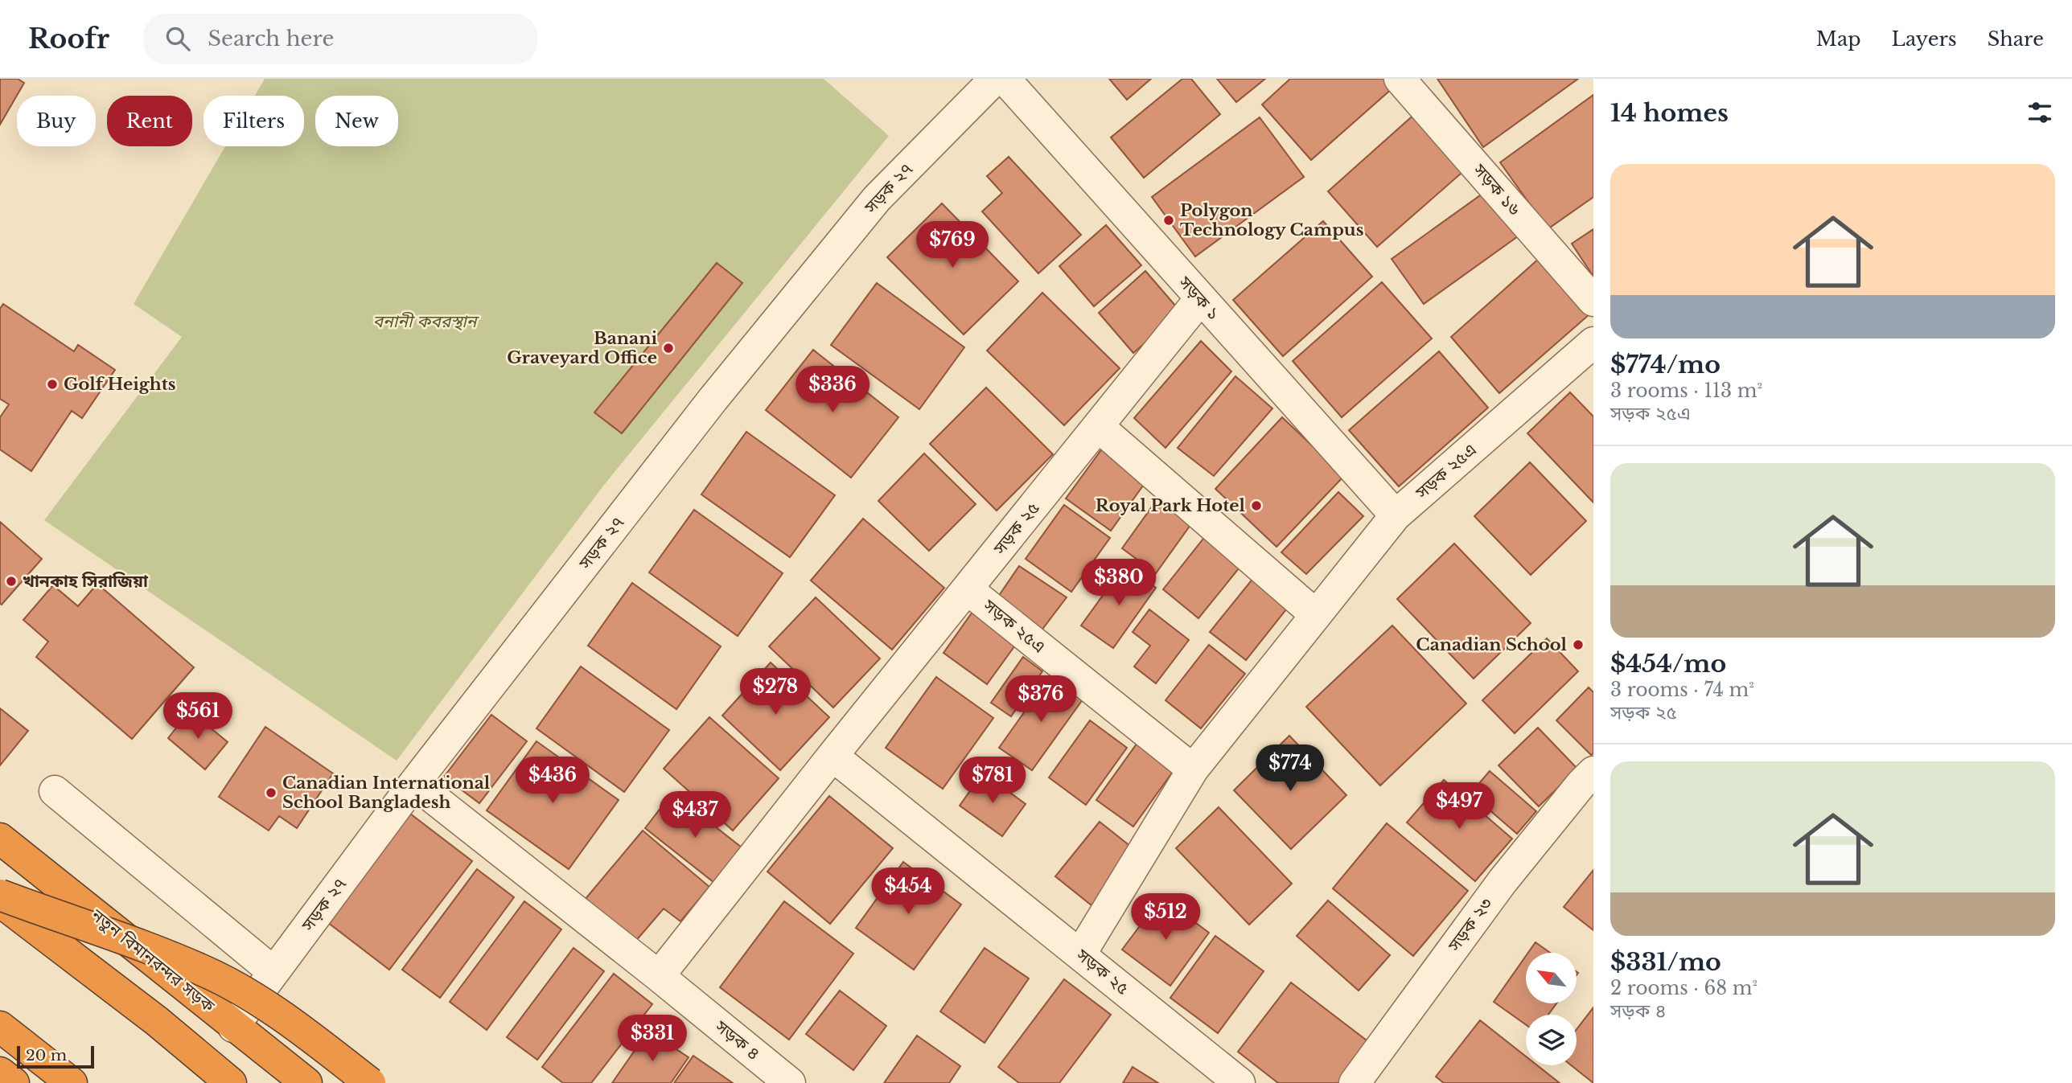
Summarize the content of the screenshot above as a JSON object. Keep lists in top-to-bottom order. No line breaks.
{"streets":{"highway":["নতুন বিমানবন্দর সড়ক"],"street":["সড়ক ২৭","সড়ক ১৬","সড়ক ১","সড়ক ২৫এ","সড়ক ২৫","সড়ক ২৩","সড়ক ৪"]},"crossings":[["সড়ক ২৭","নতুন বিমানবন্দর সড়ক"],["সড়ক ২৭","সড়ক ৪"],["সড়ক ১","সড়ক ২৫এ"],["সড়ক ১","সড়ক ২৫"],["সড়ক ২৫এ","সড়ক ২৫"],["সড়ক ২৫","সড়ক ৪"]],"parks":["বনানী কবরস্থান"],"places":["Polygon Technology Campus","Banani Graveyard Office","Golf Heights","Royal Park Hotel","খানকাহ সিরাজিয়া","Canadian School","Canadian International School Bangladesh"],"scale_bar":"20 m","north":"top left","page":{"header":"Roofr","search":"Search here","nav":["Map","Layers","Share"],"heading":"14 homes","chip":["Buy","Rent","Filters","New"],"list":[{"name":"$774/mo","note":"3 rooms · 113 m² · সড়ক ২৫এ"},{"name":"$454/mo","note":"3 rooms · 74 m² · সড়ক ২৫"},{"name":"$331/mo","note":"2 rooms · 68 m² · সড়ক ৪"}],"price":["$769","$336","$380","$278","$376","$561","$774","$436","$781","$497","$437","$454","$512","$331"],"scale":"20 m"}}
